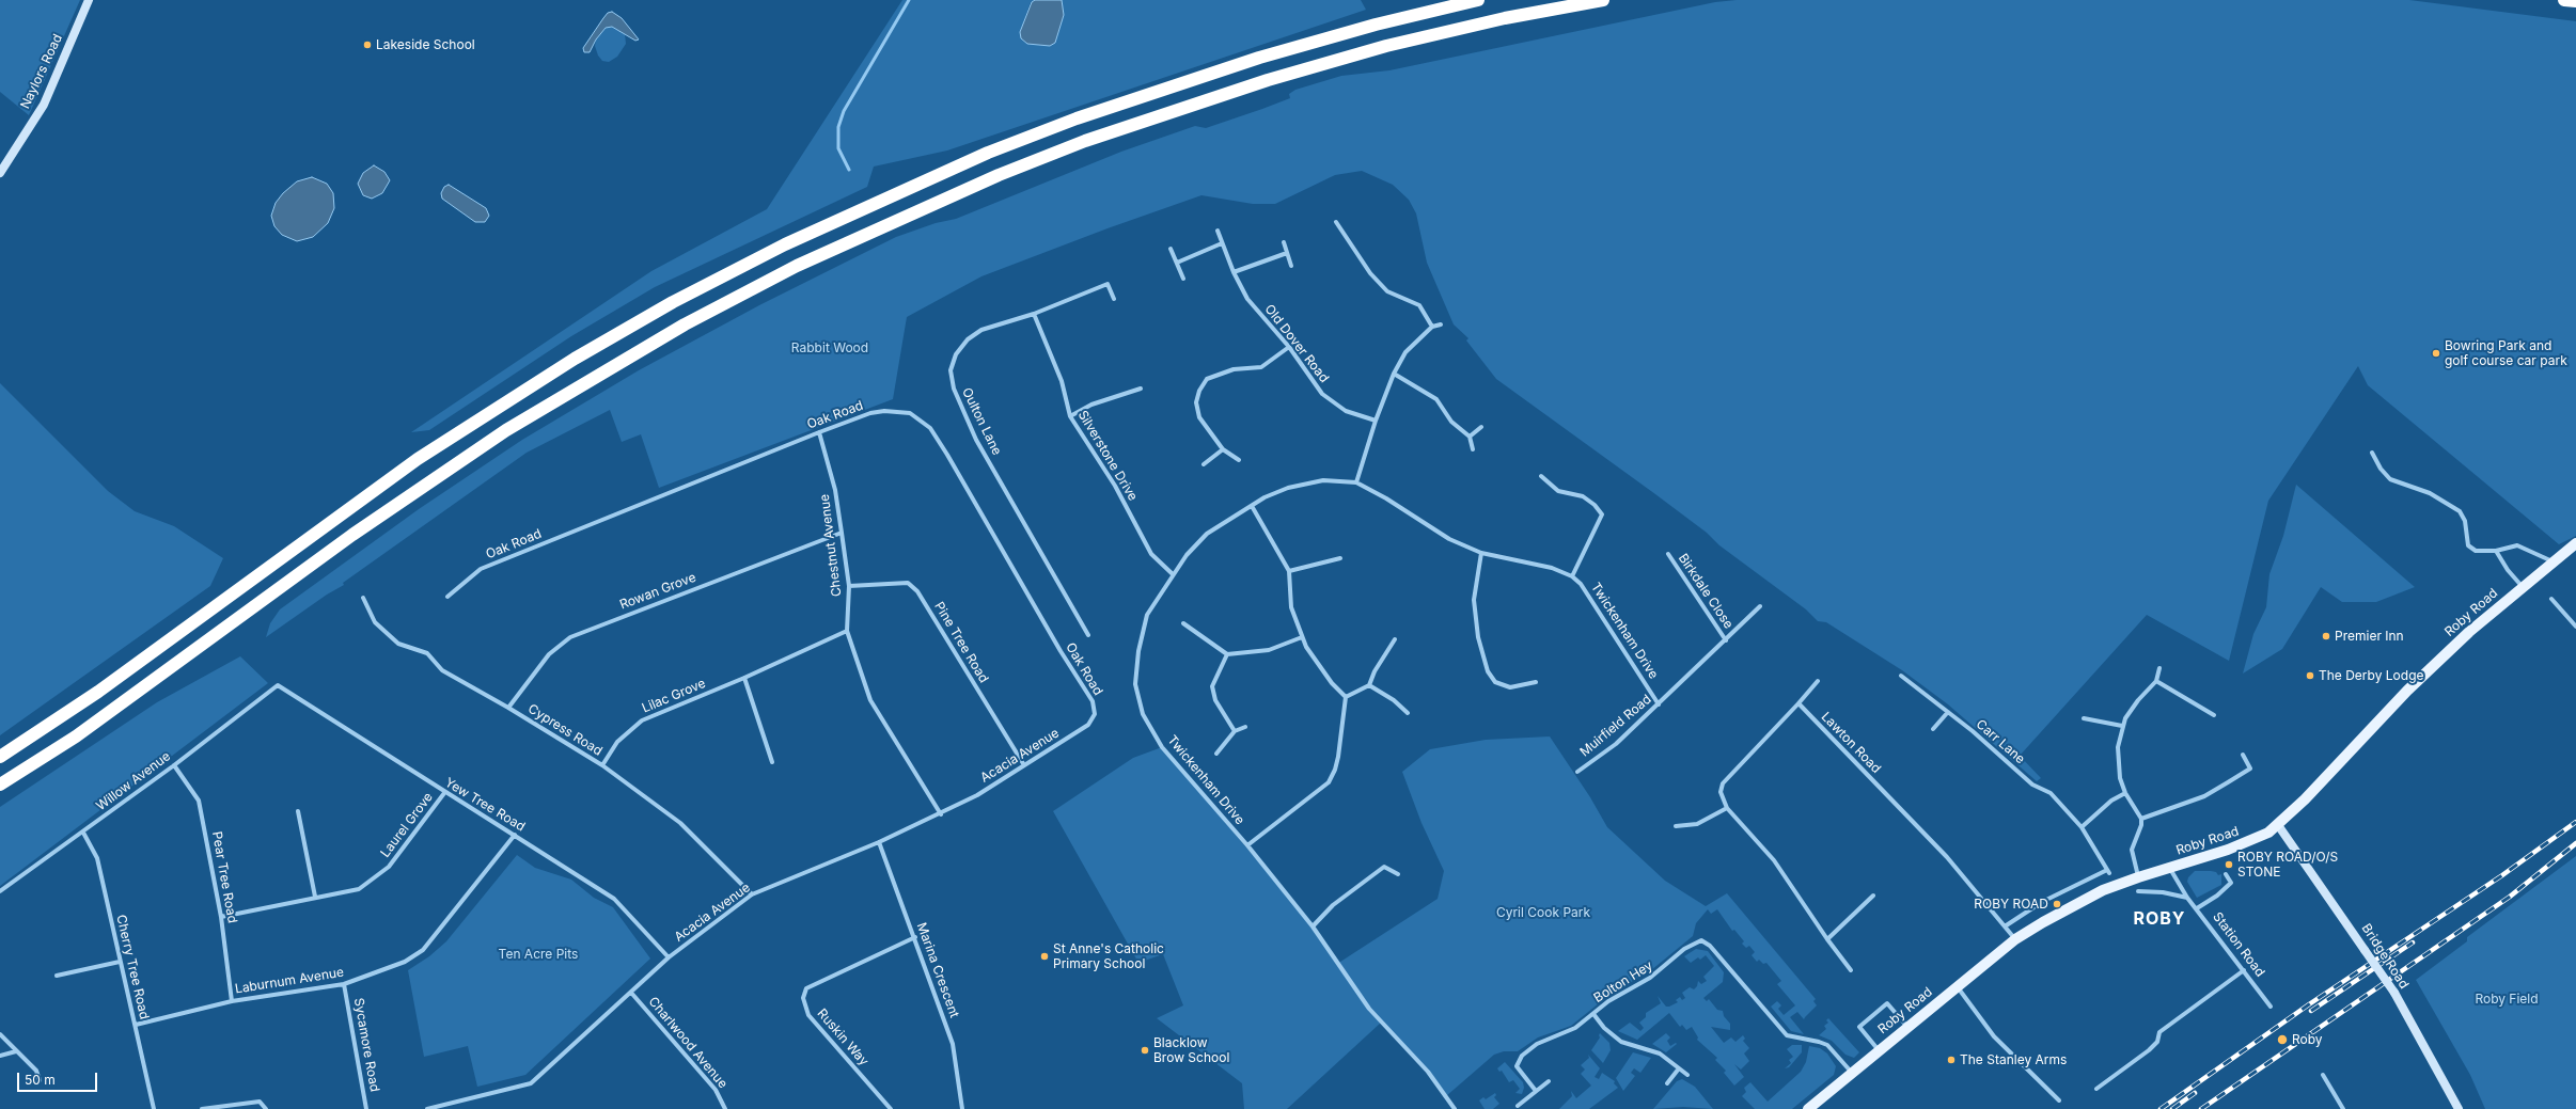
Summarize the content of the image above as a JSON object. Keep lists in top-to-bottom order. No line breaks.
{"streets":{"main road":["Roby Road"],"street":["Naylors Road","Old Dover Road","Oak Road","Oulton Lane","Silverstone Drive","Chestnut Avenue","Rowan Grove","Birkdale Close","Twickenham Drive","Pine Tree Road","Lilac Grove","Muirfield Road","Cypress Road","Carr Lane","Lawton Road","Acacia Avenue","Willow Avenue","Yew Tree Road","Laurel Grove","Pear Tree Road","Station Road","Bridge Road","Cherry Tree Road","Marina Crescent","Laburnum Avenue","Bolton Hey","Ruskin Way","Charlwood Avenue","Sycamore Road"]},"crossings":[["Oak Road","Chestnut Avenue"],["Oak Road","Acacia Avenue"],["Oulton Lane","Silverstone Drive"],["Silverstone Drive","Twickenham Drive"],["Chestnut Avenue","Rowan Grove"],["Chestnut Avenue","Pine Tree Road"],["Chestnut Avenue","Lilac Grove"],["Chestnut Avenue","Acacia Avenue"],["Rowan Grove","Cypress Road"],["Birkdale Close","Muirfield Road"],["Roby Road","Lawton Road"],["Roby Road","Station Road"],["Roby Road","Bridge Road"],["Roby Road","Bolton Hey"],["Twickenham Drive","Muirfield Road"],["Pine Tree Road","Acacia Avenue"],["Lilac Grove","Cypress Road"],["Cypress Road","Acacia Avenue"],["Carr Lane","Lawton Road"],["Acacia Avenue","Yew Tree Road"],["Acacia Avenue","Marina Crescent"],["Acacia Avenue","Charlwood Avenue"],["Willow Avenue","Yew Tree Road"],["Willow Avenue","Pear Tree Road"],["Willow Avenue","Cherry Tree Road"],["Yew Tree Road","Laurel Grove"],["Yew Tree Road","Laburnum Avenue"],["Laurel Grove","Pear Tree Road"],["Pear Tree Road","Laburnum Avenue"],["Cherry Tree Road","Laburnum Avenue"],["Marina Crescent","Ruskin Way"],["Laburnum Avenue","Sycamore Road"]],"districts":["ROBY"],"parks":["Rabbit Wood","Cyril Cook Park","Ten Acre Pits","Roby Field"],"places":["Lakeside School","Bowring Park and golf course car park","Premier Inn","The Derby Lodge","ROBY ROAD/O/S STONE","ROBY ROAD","St Anne's Catholic Primary School","Roby","Blacklow Brow School","The Stanley Arms"],"scale_bar":"50 m"}
